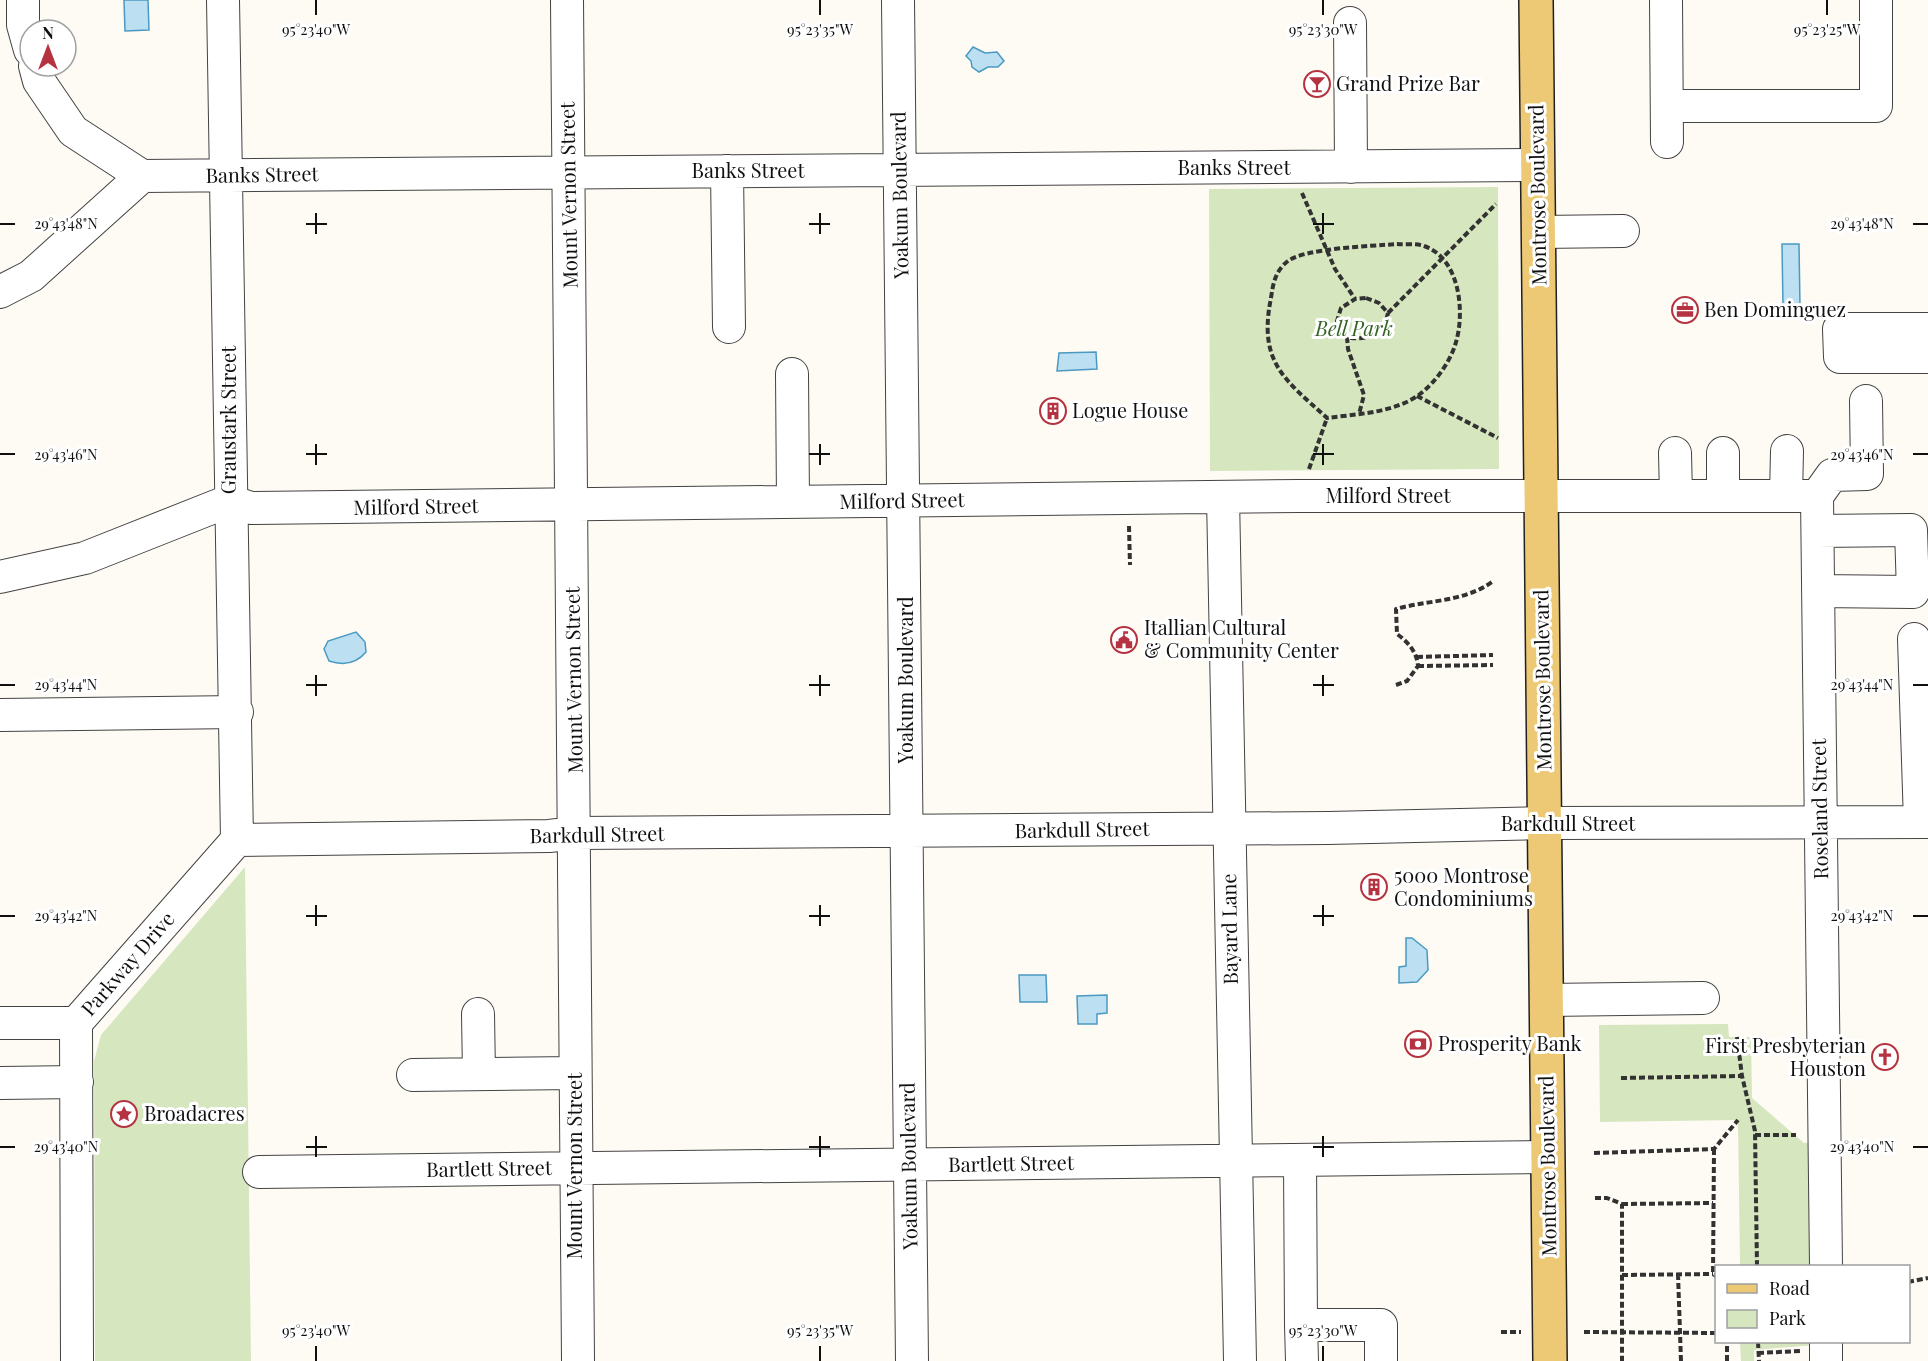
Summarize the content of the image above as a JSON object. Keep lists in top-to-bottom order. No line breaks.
{"streets":{"main road":["Montrose Boulevard"],"street":["Banks Street","Mount Vernon Street","Yoakum Boulevard","Graustark Street","Milford Street","Roseland Street","Barkdull Street","Bayard Lane","Parkway Drive","Bartlett Street"]},"crossings":[["Banks Street","Mount Vernon Street"],["Banks Street","Yoakum Boulevard"],["Banks Street","Montrose Boulevard"],["Banks Street","Graustark Street"],["Mount Vernon Street","Milford Street"],["Mount Vernon Street","Barkdull Street"],["Mount Vernon Street","Bartlett Street"],["Yoakum Boulevard","Milford Street"],["Yoakum Boulevard","Barkdull Street"],["Yoakum Boulevard","Bartlett Street"],["Montrose Boulevard","Milford Street"],["Montrose Boulevard","Barkdull Street"],["Montrose Boulevard","Bartlett Street"],["Graustark Street","Milford Street"],["Graustark Street","Barkdull Street"],["Graustark Street","Parkway Drive"],["Milford Street","Roseland Street"],["Milford Street","Bayard Lane"],["Roseland Street","Barkdull Street"],["Barkdull Street","Bayard Lane"],["Barkdull Street","Parkway Drive"],["Bayard Lane","Bartlett Street"]],"parks":["Bell Park"],"places":{"bar":["Grand Prize Bar"],"office":["Ben Dominguez"],"building":["Logue House","5000 Montrose Condominiums"],"public building":["Itallian Cultural & Community Center"],"bank":["Prosperity Bank"],"church":["First Presbyterian Houston"],"place":["Broadacres"]},"legend":["Road","Park"],"north":"top","coordinates":["95°23'40\"W","95°23'35\"W","95°23'30\"W","95°23'25\"W","29°43'48\"N","29°43'46\"N","29°43'44\"N","29°43'42\"N","29°43'40\"N"]}
